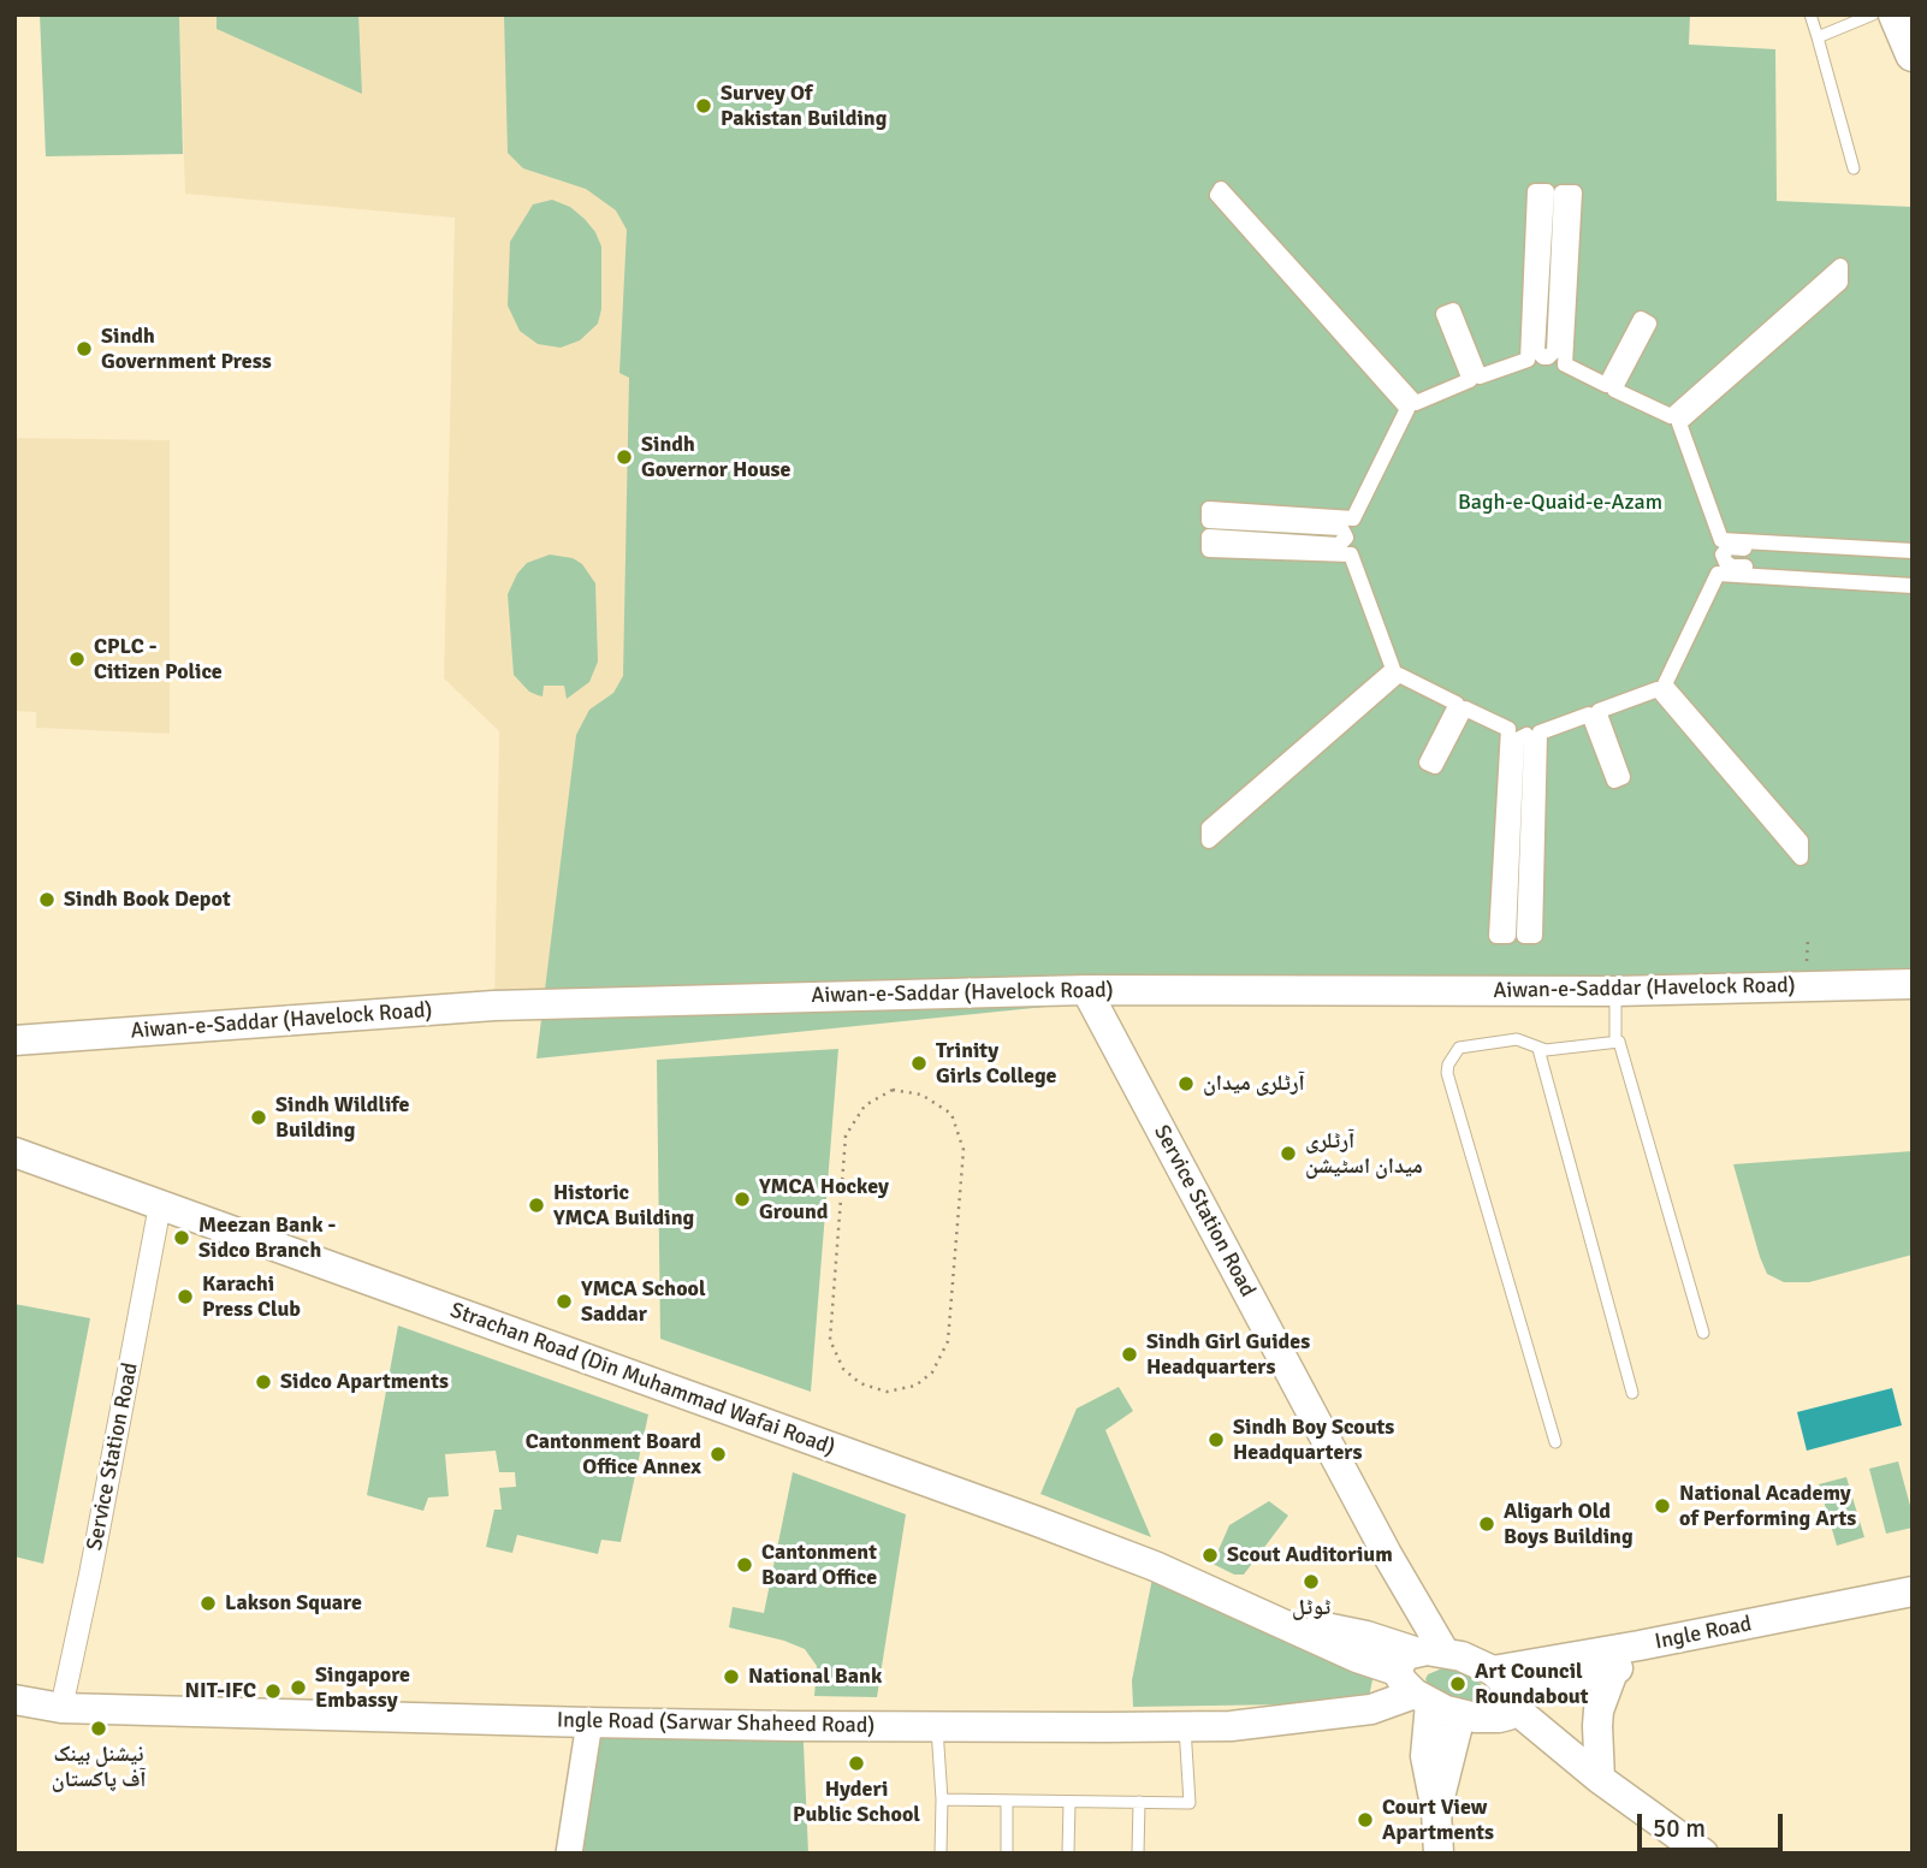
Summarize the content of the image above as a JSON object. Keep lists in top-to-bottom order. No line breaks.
{"streets":{"main road":["Aiwan-e-Saddar (Havelock Road)","Service Station Road","Strachan Road (Din Muhammad Wafai Road)","Ingle Road","Ingle Road (Sarwar Shaheed Road)"]},"crossings":[["Aiwan-e-Saddar (Havelock Road)","Service Station Road"],["Service Station Road","Strachan Road (Din Muhammad Wafai Road)"],["Service Station Road","Ingle Road (Sarwar Shaheed Road)"],["Strachan Road (Din Muhammad Wafai Road)","Ingle Road (Sarwar Shaheed Road)"]],"parks":["Bagh-e-Quaid-e-Azam"],"places":["Survey Of Pakistan Building","Sindh Government Press","Sindh Governor House","CPLC - Citizen Police","Sindh Book Depot","Trinity Girls College","آرٹلری میدان","Sindh Wildlife Building","آرٹلری میدان اسٹیشن","YMCA Hockey Ground","Historic YMCA Building","Meezan Bank - Sidco Branch","Karachi Press Club","YMCA School Saddar","Sindh Girl Guides Headquarters","Sidco Apartments","Sindh Boy Scouts Headquarters","Cantonment Board Office Annex","National Academy of Performing Arts","Aligarh Old Boys Building","Scout Auditorium","Cantonment Board Office","ٹوٹل","Lakson Square","National Bank","Art Council Roundabout","Singapore Embassy","NIT-IFC","نیشنل بینک آف پاکستان","Hyderi Public School","Court View Apartments"],"scale_bar":"50 m"}
